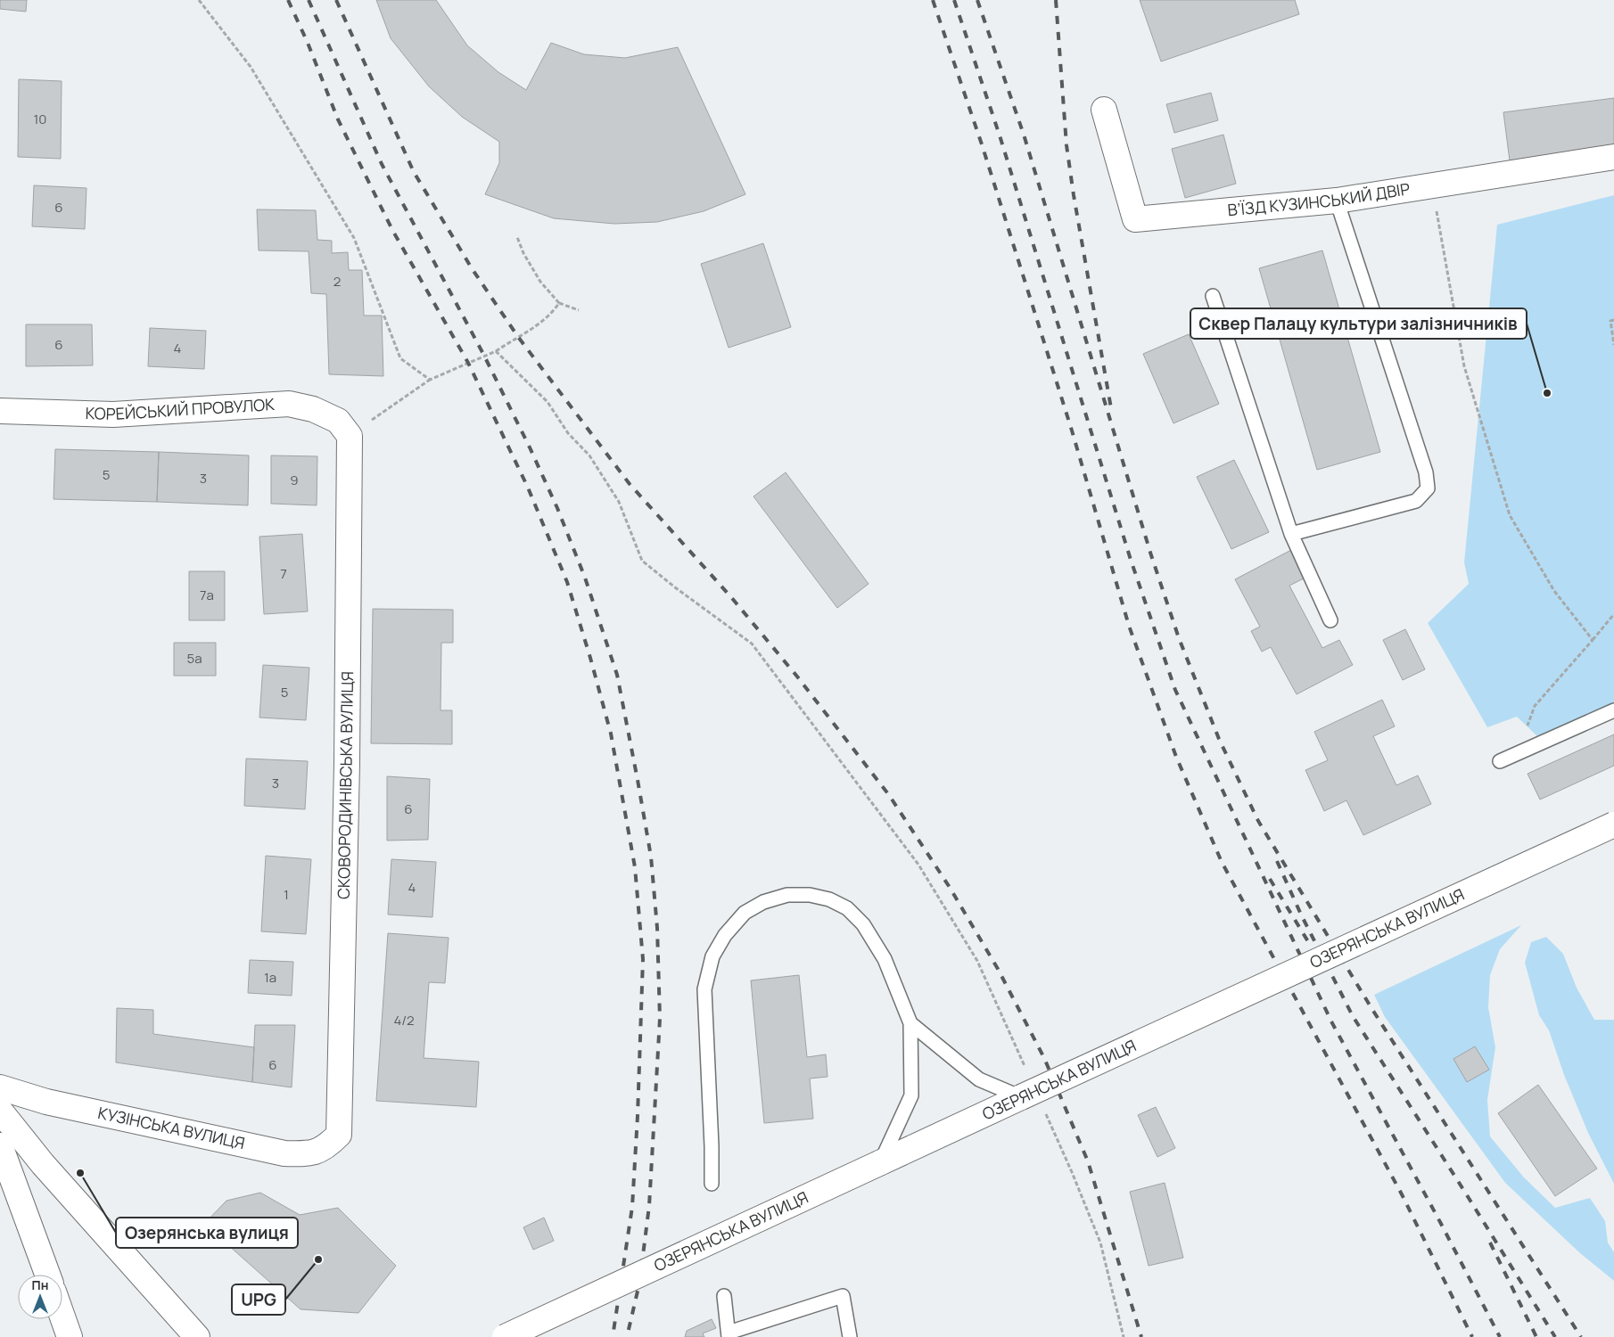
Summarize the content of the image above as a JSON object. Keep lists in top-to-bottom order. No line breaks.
{"streets":{"street":["В’ЇЗД КУЗИНСЬКИЙ ДВІР","КОРЕЙСЬКИЙ ПРОВУЛОК","СКОВОРОДИНІВСЬКА ВУЛИЦЯ","ОЗЕРЯНСЬКА ВУЛИЦЯ","КУЗІНСЬКА ВУЛИЦЯ"]},"crossings":[["КОРЕЙСЬКИЙ ПРОВУЛОК","СКОВОРОДИНІВСЬКА ВУЛИЦЯ"],["СКОВОРОДИНІВСЬКА ВУЛИЦЯ","КУЗІНСЬКА ВУЛИЦЯ"]],"places":["Сквер Палацу культури залізничників","Озерянська вулиця","UPG"],"house_numbers":["10","6","2","6","4","5","3","9","7","7а","5а","5","3","6","4","1","1а","4/2","6"],"north":"top"}
